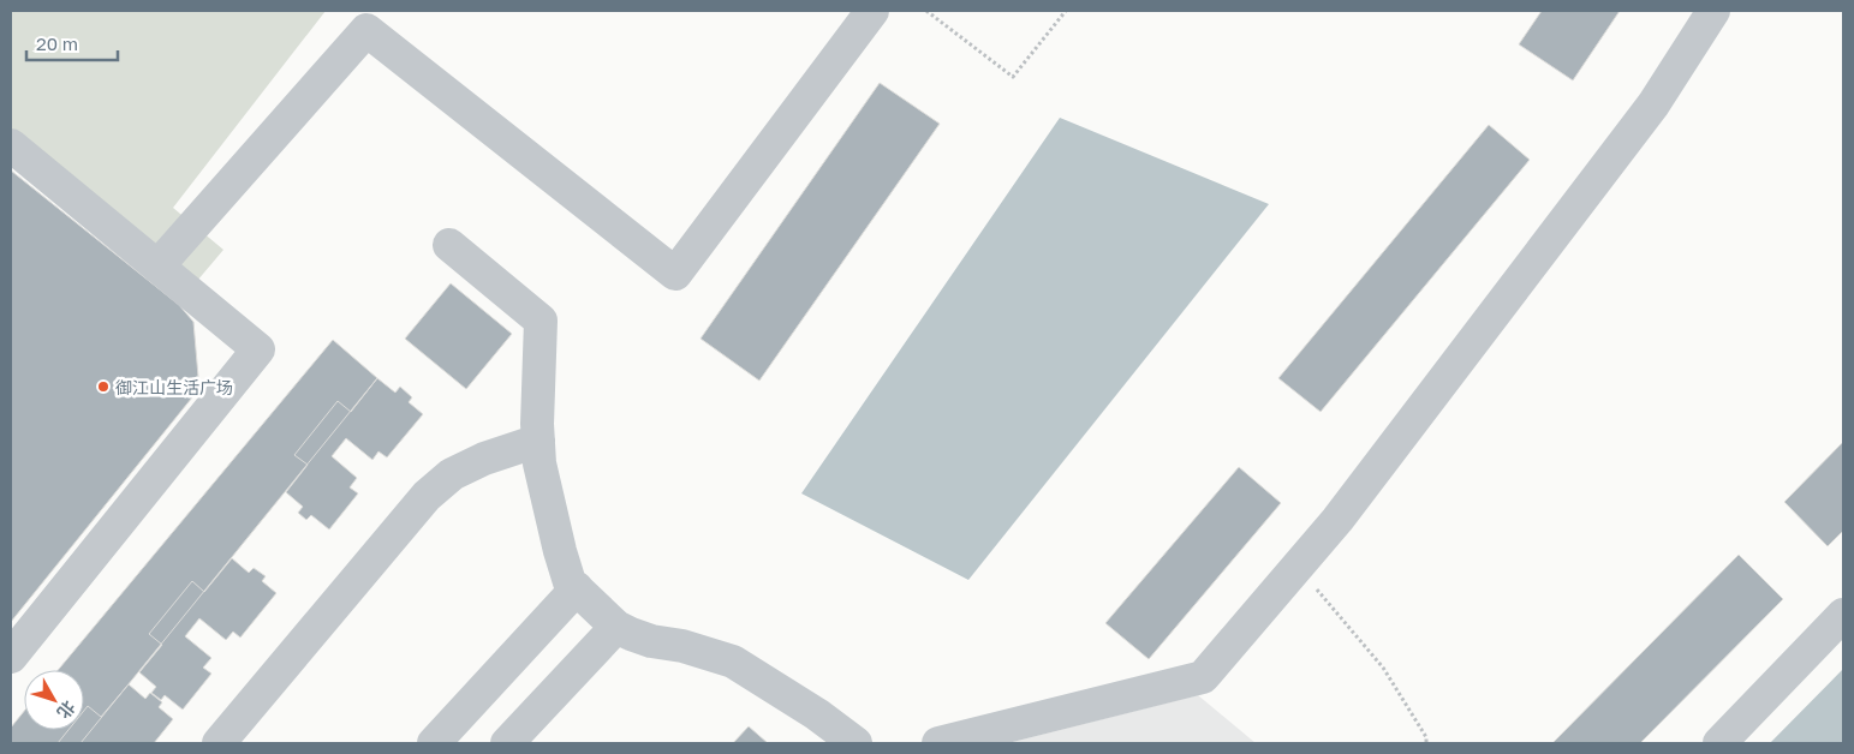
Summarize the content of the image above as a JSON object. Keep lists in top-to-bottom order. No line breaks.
{"places":["御江山生活广场"],"scale_bar":"20 m","north":"bottom right"}
